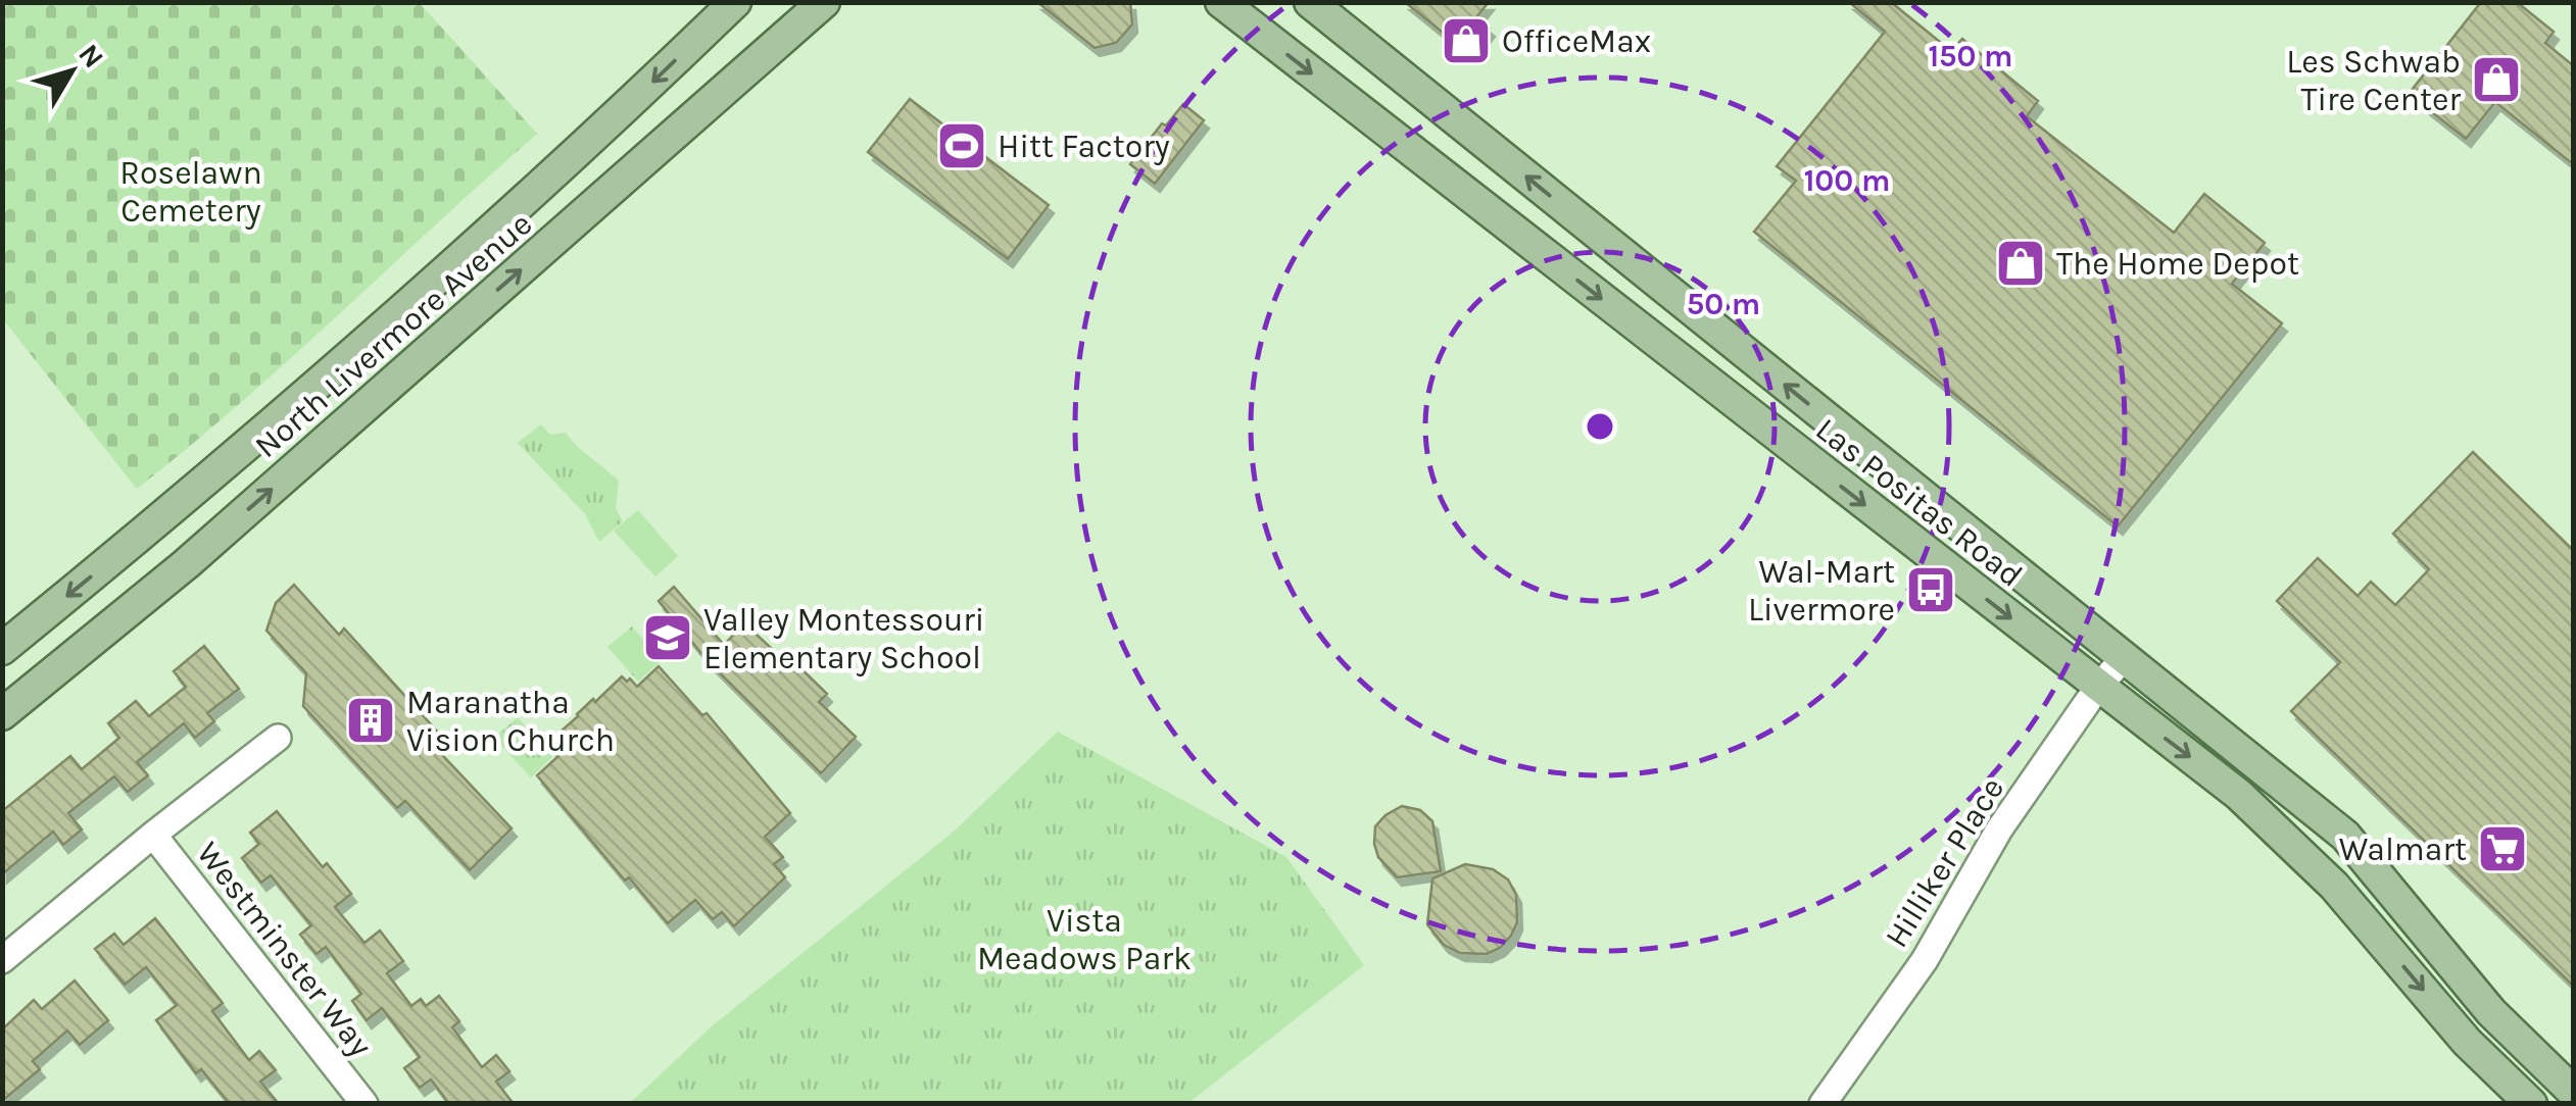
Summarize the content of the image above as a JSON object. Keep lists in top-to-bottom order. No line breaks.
{"streets":{"main road":["North Livermore Avenue","Las Positas Road"],"street":["Hilliker Place","Westminster Way"]},"crossings":[["Las Positas Road","Hilliker Place"]],"parks":["Roselawn Cemetery","Vista Meadows Park"],"places":{"shop":["OfficeMax","Les Schwab Tire Center","The Home Depot"],"sports":["Hitt Factory"],"bus stop":["Wal-Mart Livermore"],"school or university":["Valley Montessouri Elementary School"],"building":["Maranatha Vision Church"],"supermarket":["Walmart"]},"north":"top right","rings":["150 m","100 m","50 m"]}
